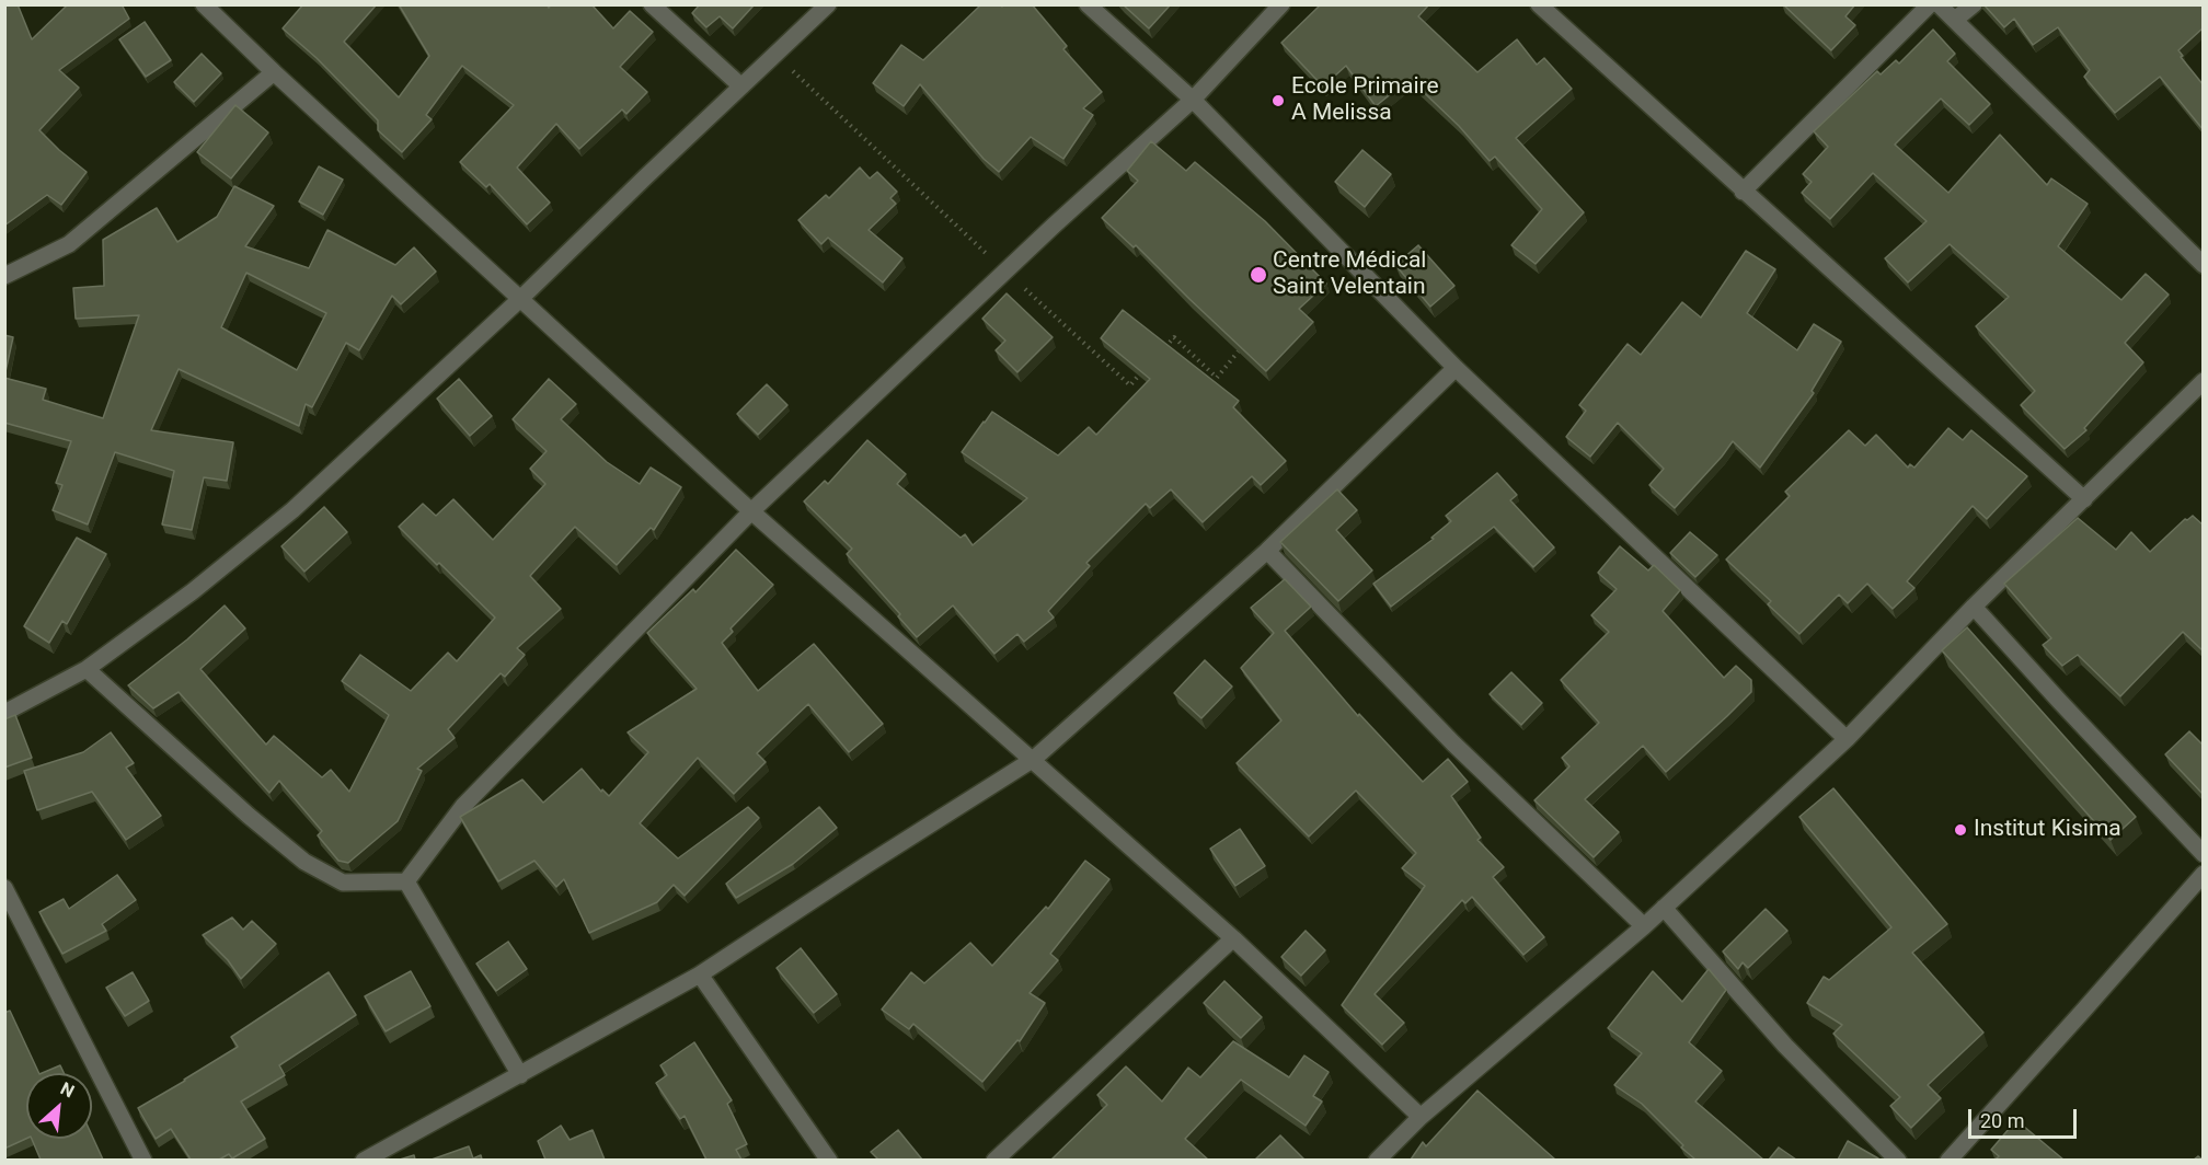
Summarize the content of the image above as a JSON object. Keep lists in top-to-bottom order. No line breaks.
{"places":["Ecole Primaire A Melissa","Centre Médical Saint Velentain","Institut Kisima"],"scale_bar":"20 m","north":"top right"}
